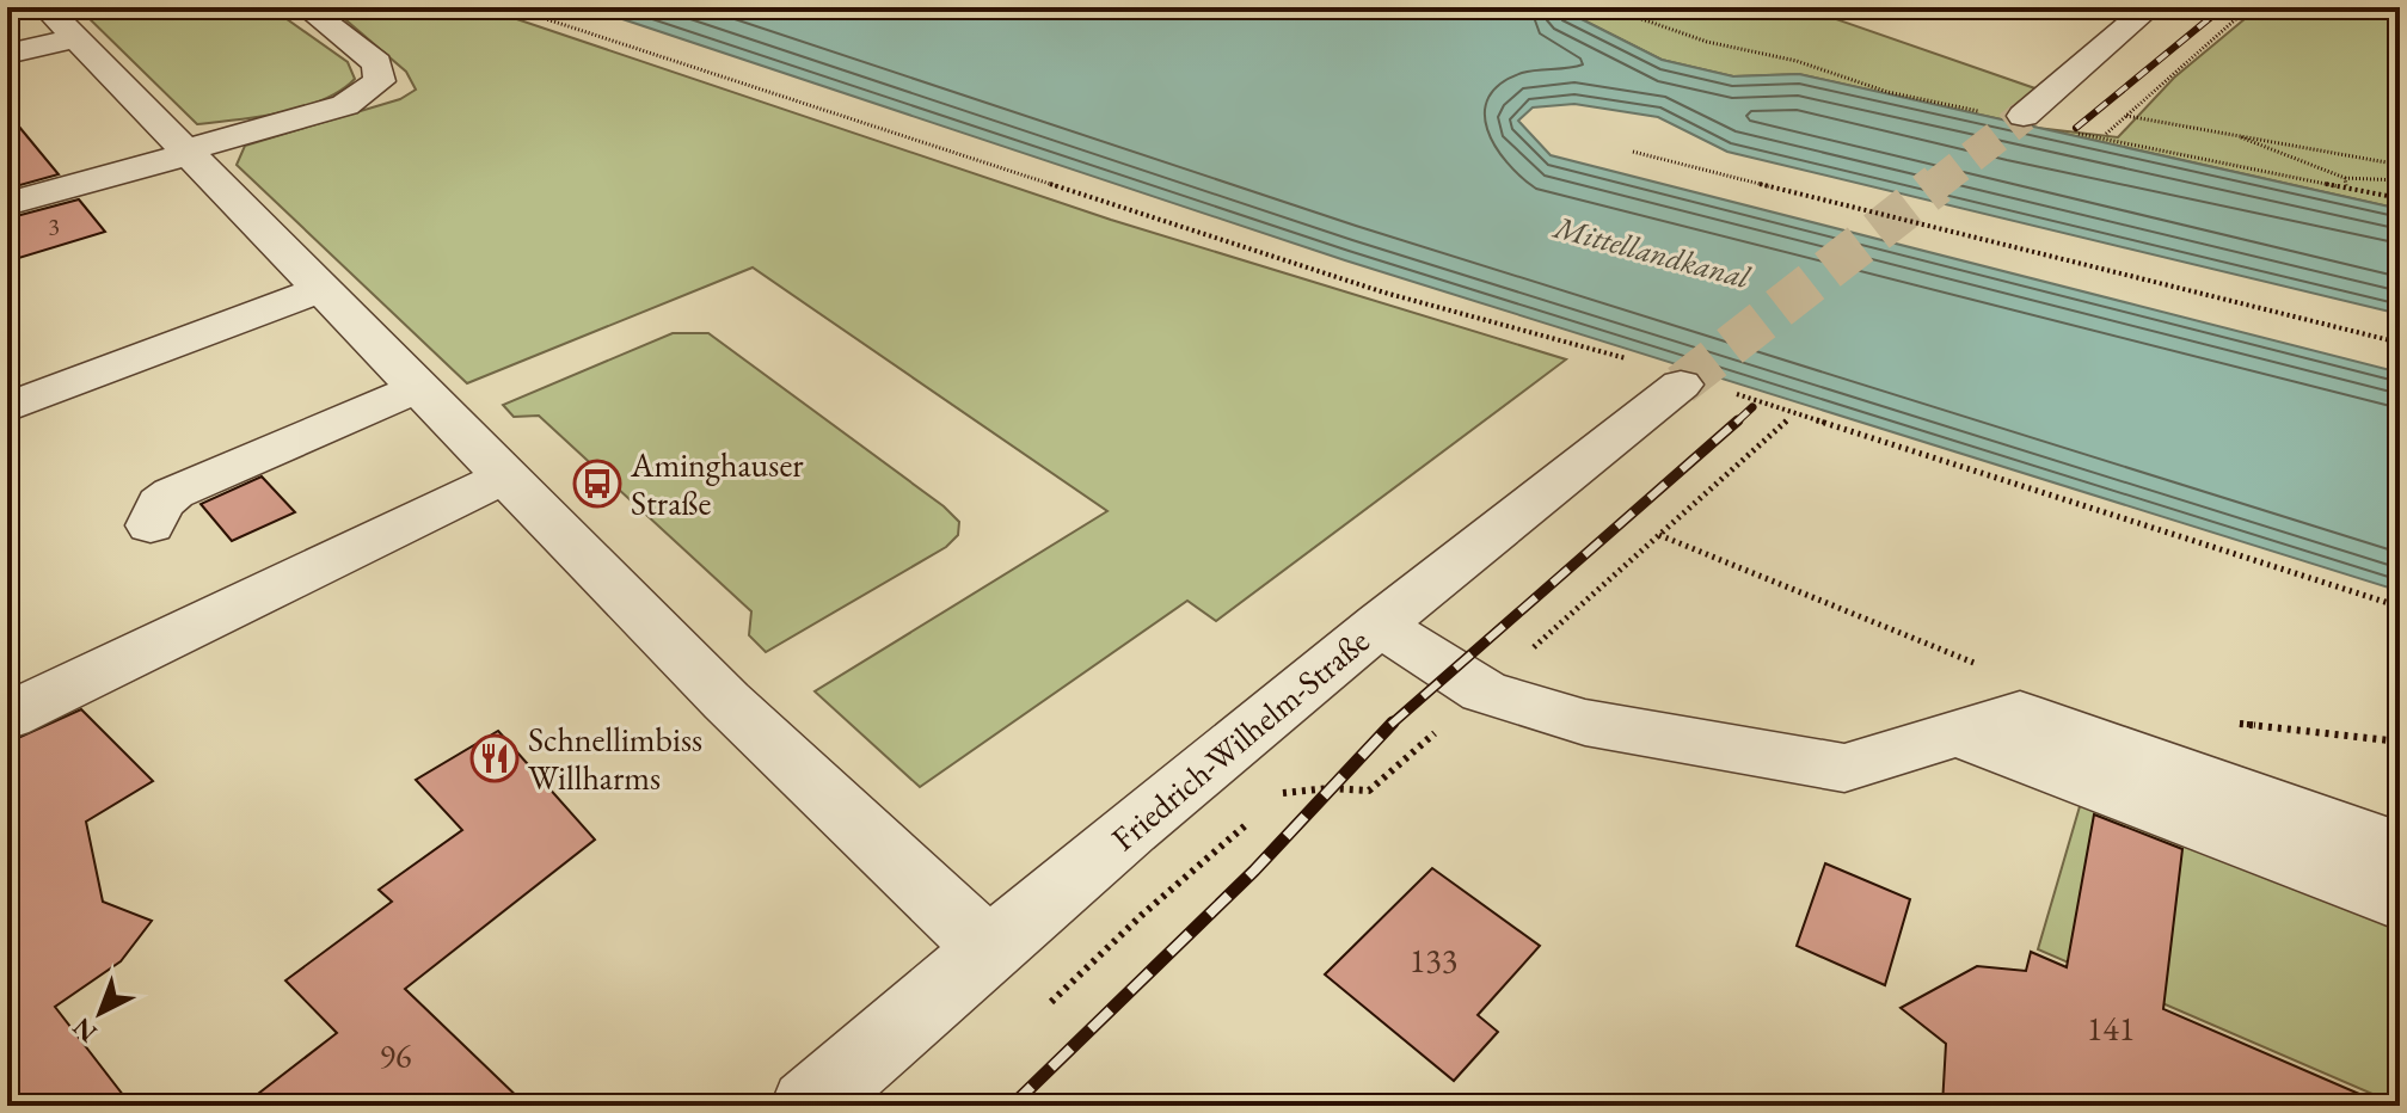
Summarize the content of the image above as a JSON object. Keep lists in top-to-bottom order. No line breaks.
{"streets":{"street":["Friedrich-Wilhelm-Straße"]},"water":["Mittellandkanal"],"places":{"bus stop":["Aminghauser Straße"],"restaurant":["Schnellimbiss Willharms"]},"house_numbers":["3","133","141","96"],"north":"bottom left"}
